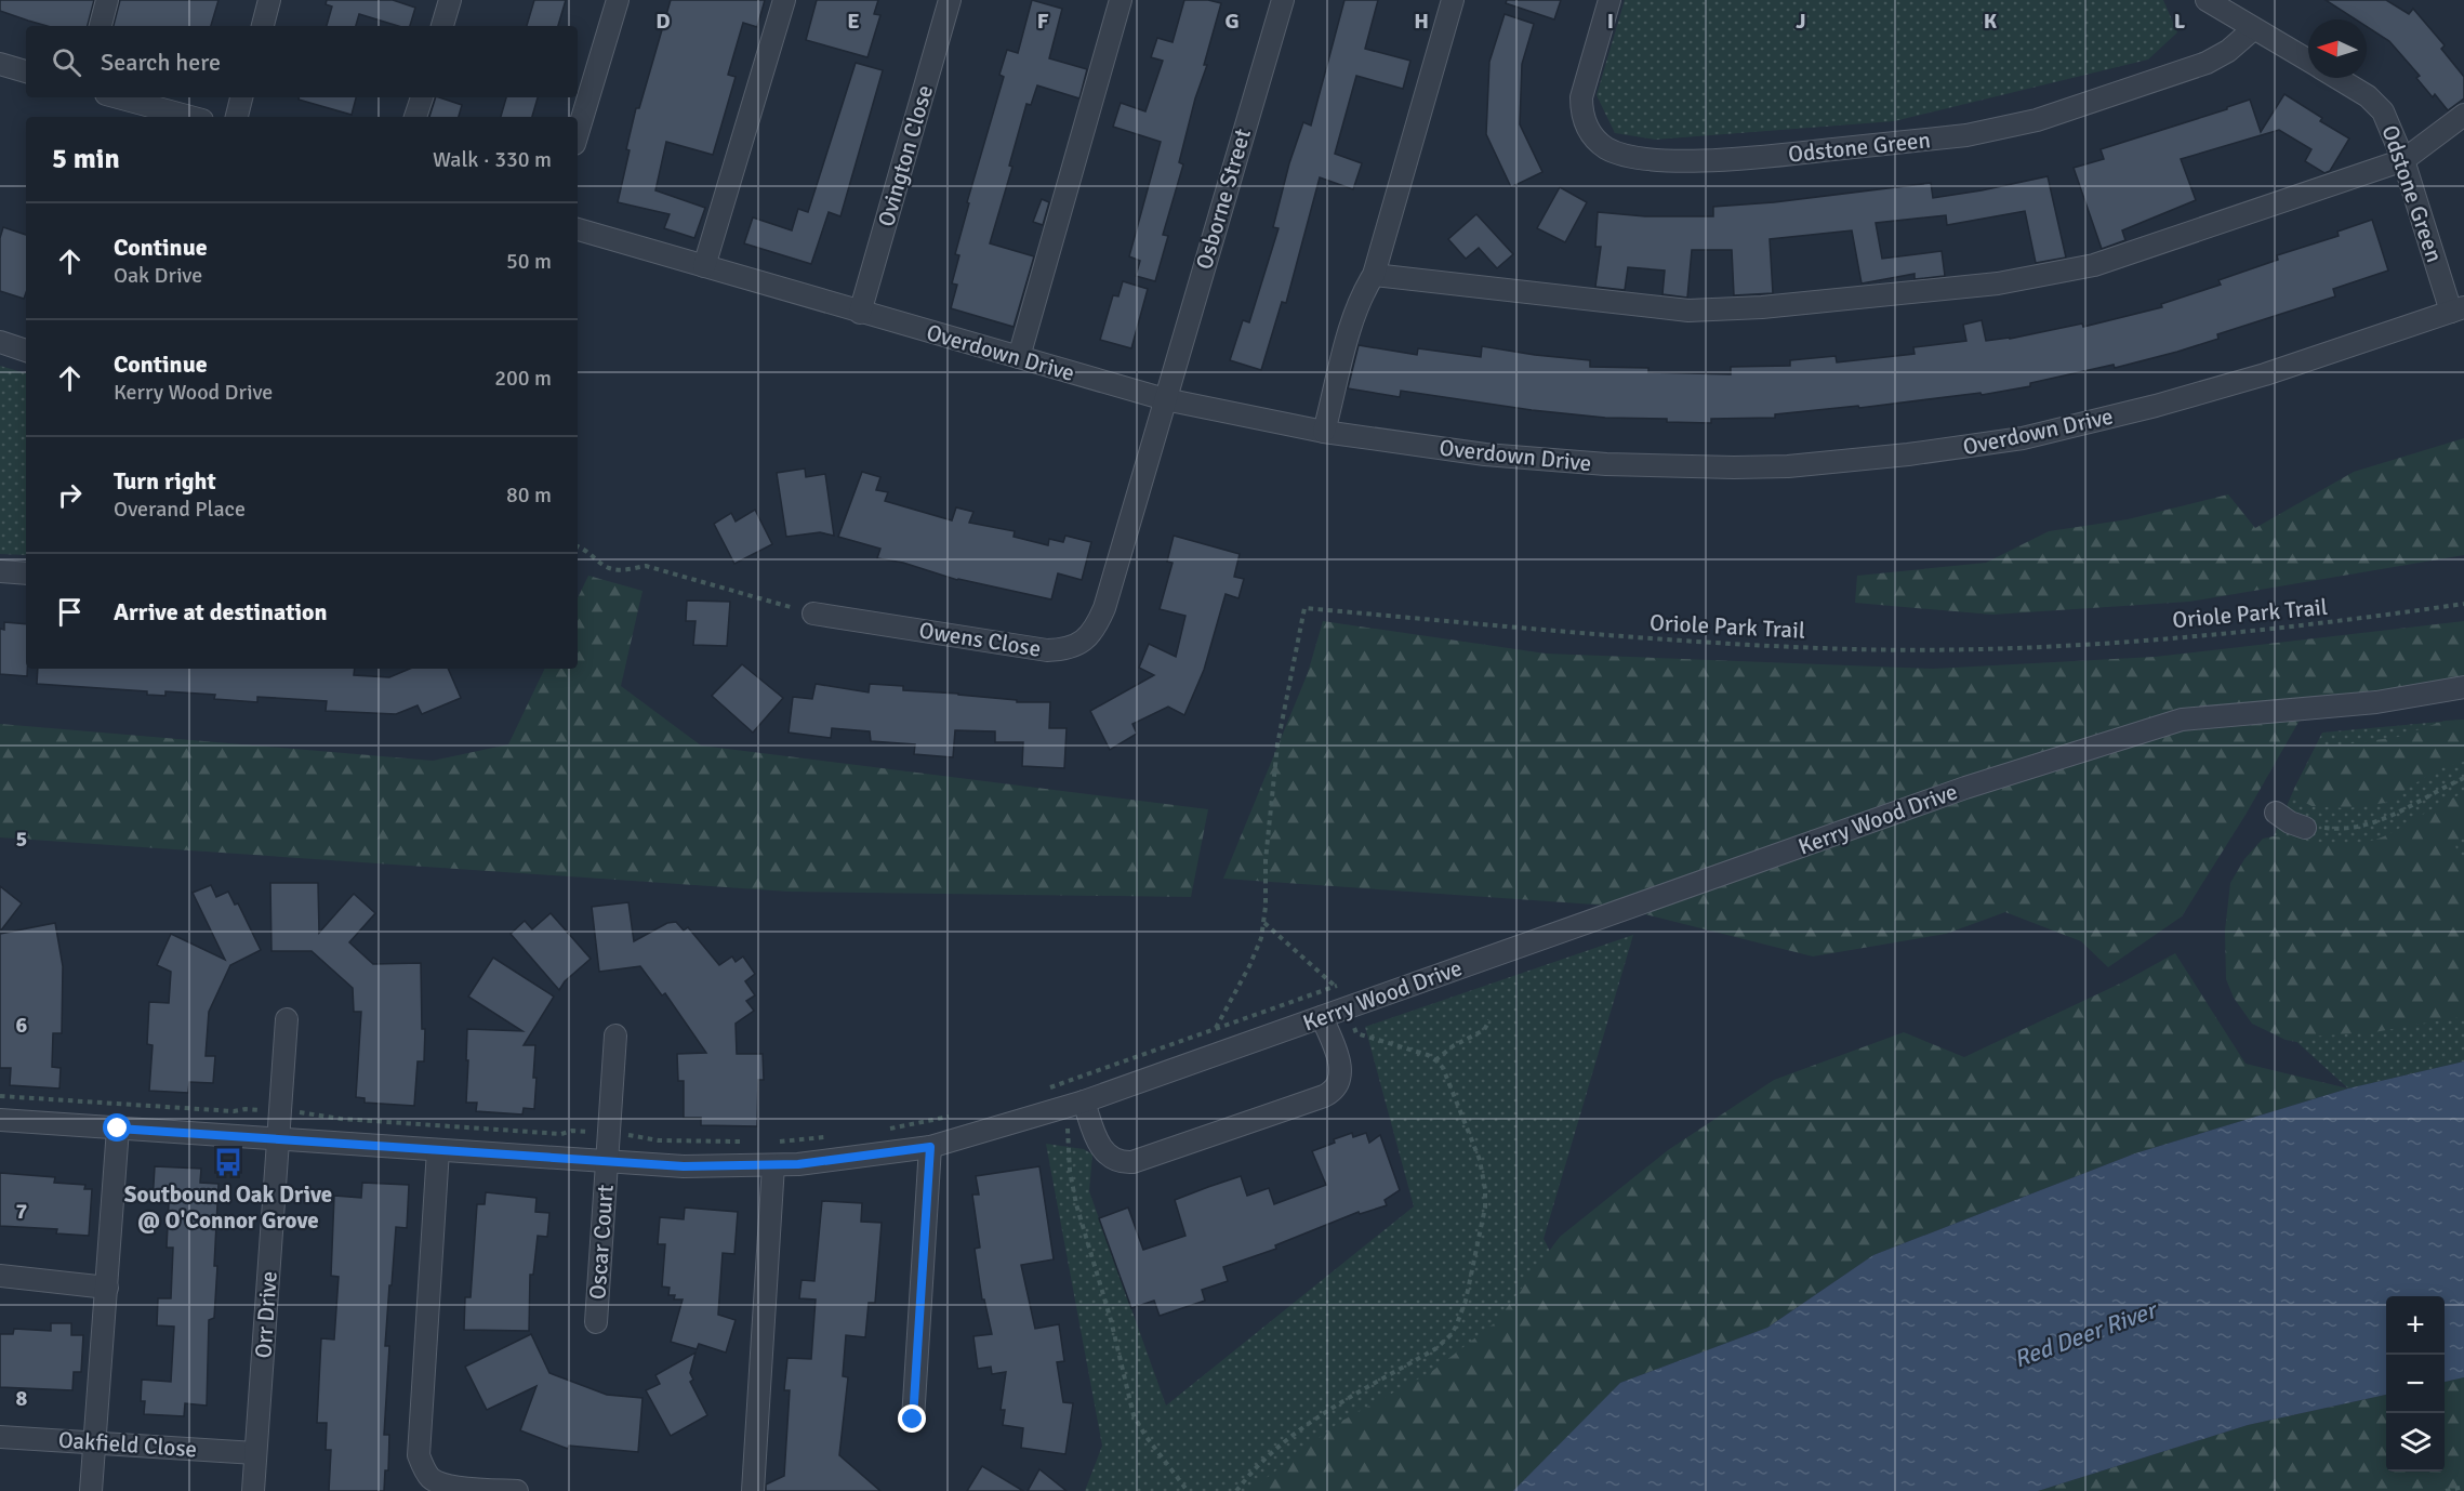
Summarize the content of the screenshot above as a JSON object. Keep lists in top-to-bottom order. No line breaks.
{"streets":{"street":["Odstone Green","Ovington Close","Osborne Street","Overdown Drive","Owens Close","Kerry Wood Drive","Oscar Court","Orr Drive","Oakfield Close"],"path":["Oriole Park Trail"]},"crossings":[["Odstone Green","Overdown Drive"],["Ovington Close","Overdown Drive"],["Osborne Street","Overdown Drive"],["Osborne Street","Owens Close"],["Overdown Drive","Owens Close"],["Kerry Wood Drive","Oscar Court"],["Kerry Wood Drive","Orr Drive"],["Orr Drive","Oakfield Close"]],"water":["Red Deer River"],"places":{"bus stop":["Soutbound Oak Drive @ O'Connor Grove"]},"north":"left","page":{"search":"Search here","heading":["5 min","Walk · 330 m"],"list":[["Continue","Oak Drive","50 m"],["Continue","Kerry Wood Drive","200 m"],["Turn right","Overand Place","80 m"],"Arrive at destination"],"map_buttons":["+","−"]},"grid":{"columns":["D","E","F","G","H","I","J","K","L"],"rows":["5","6","7","8"]}}
